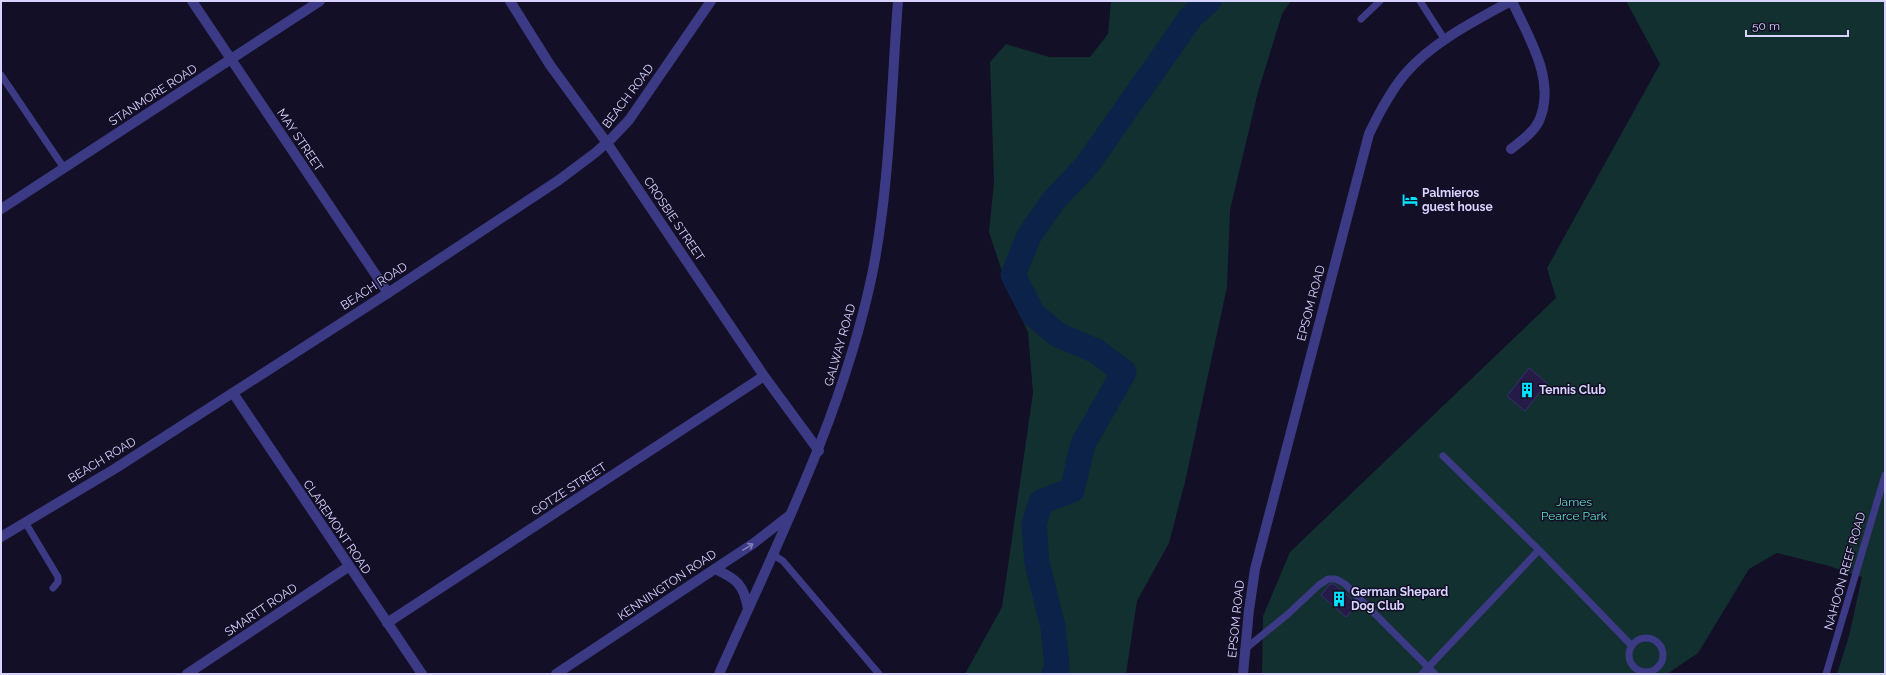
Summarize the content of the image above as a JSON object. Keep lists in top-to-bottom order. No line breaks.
{"streets":{"street":["STANMORE ROAD","BEACH ROAD","MAY STREET","CROSBIE STREET","EPSOM ROAD","GALWAY ROAD","GOTZE STREET","CLAREMONT ROAD","KENNINGTON ROAD","SMARTT ROAD"],"lane":["NAHOON REEF ROAD"]},"crossings":[["STANMORE ROAD","MAY STREET"],["BEACH ROAD","MAY STREET"],["BEACH ROAD","CROSBIE STREET"],["BEACH ROAD","CLAREMONT ROAD"],["CROSBIE STREET","GALWAY ROAD"],["CROSBIE STREET","GOTZE STREET"],["GALWAY ROAD","KENNINGTON ROAD"],["GOTZE STREET","CLAREMONT ROAD"],["CLAREMONT ROAD","SMARTT ROAD"]],"parks":["James Pearce Park"],"places":{"hotel":["Palmieros guest house"],"building":["Tennis Club","German Shepard Dog Club"]},"scale_bar":"50 m"}
